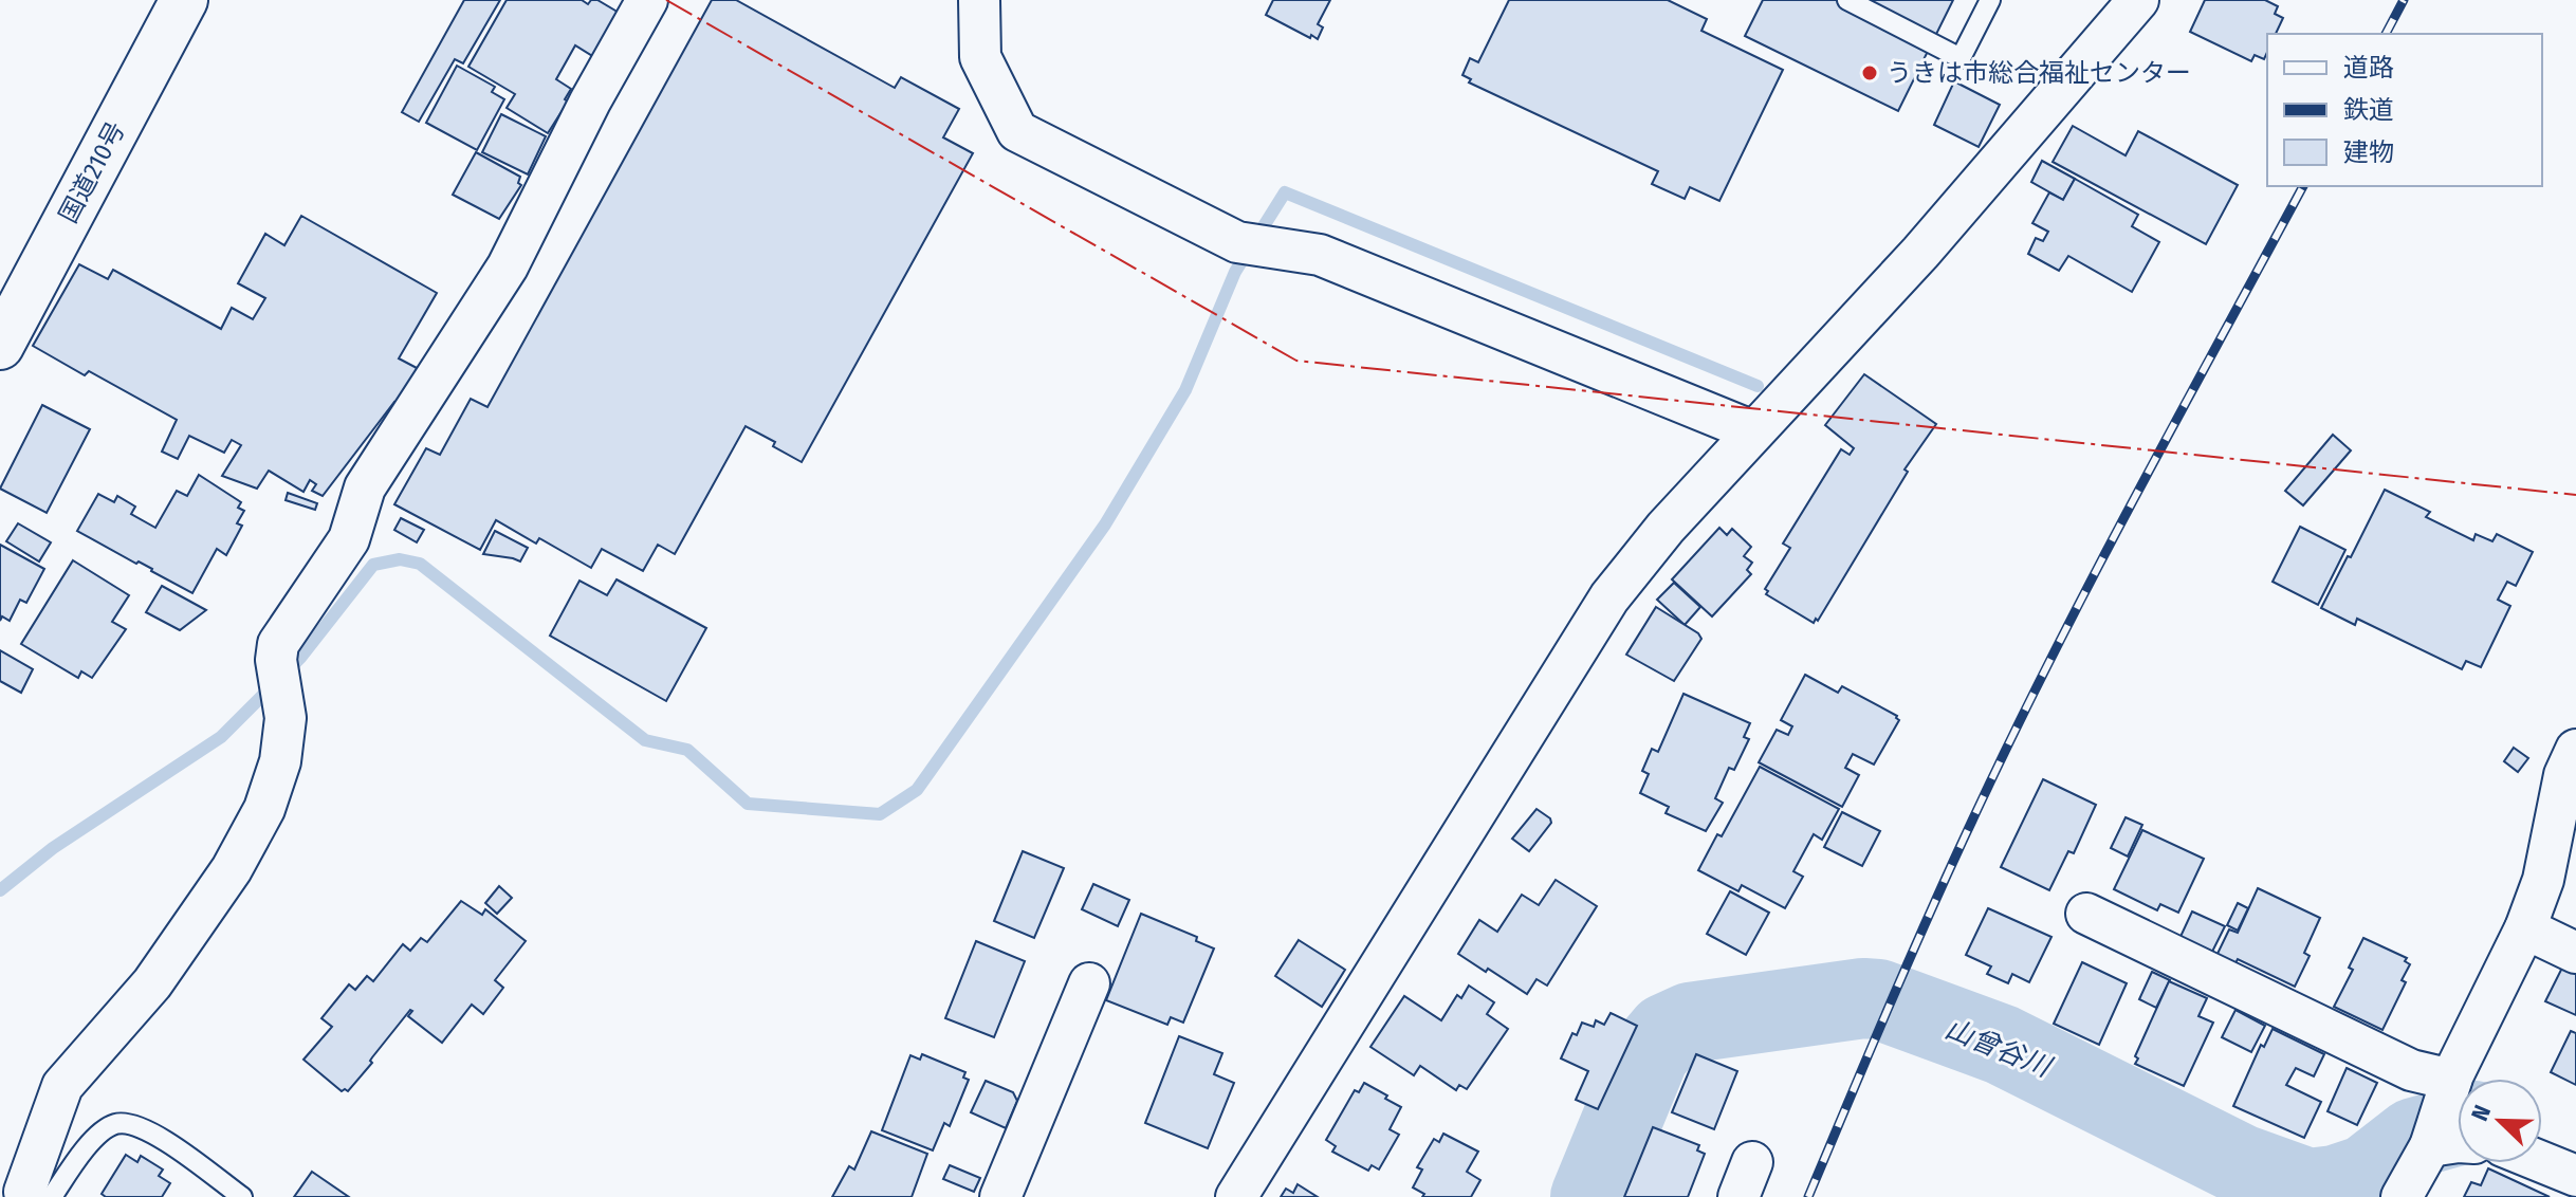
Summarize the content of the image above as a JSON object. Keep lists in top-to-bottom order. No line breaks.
{"streets":{"highway":["国道210号"]},"water":["山曾谷川"],"places":["うきは市総合福祉センター"],"legend":["道路","鉄道","建物"],"north":"top left"}
